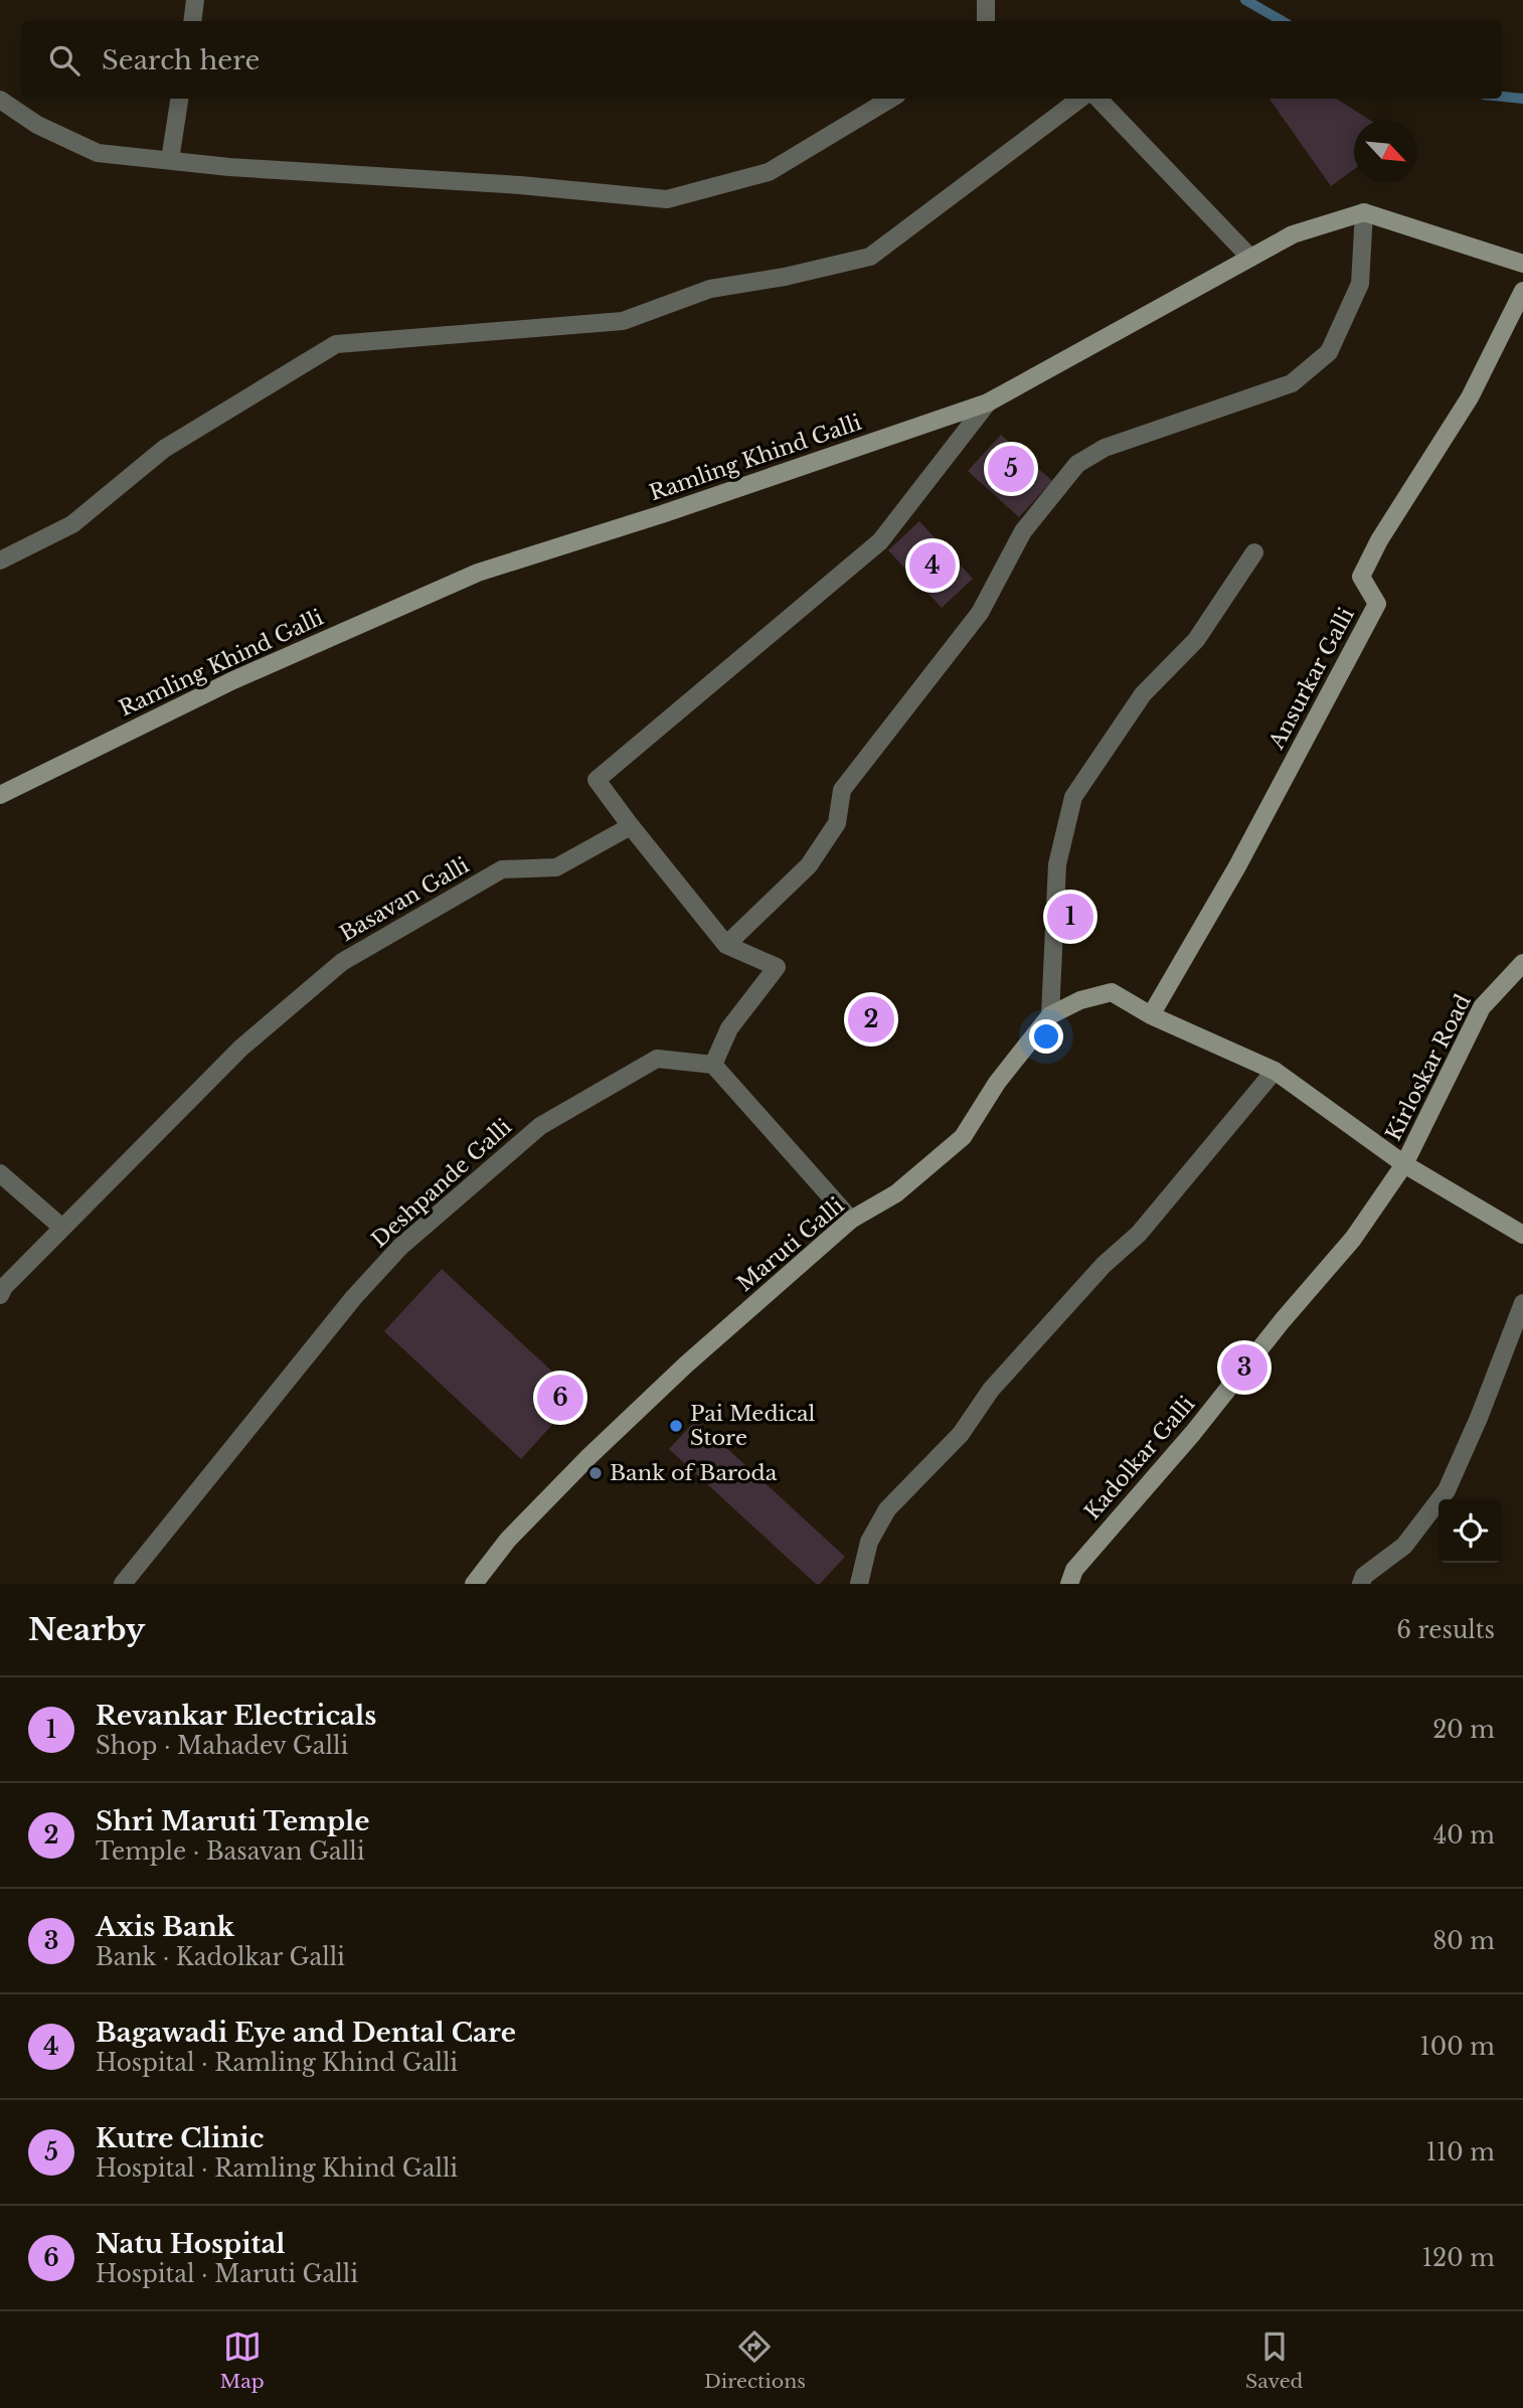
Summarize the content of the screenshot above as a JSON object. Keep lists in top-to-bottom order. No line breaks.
{"streets":{"street":["Ramling Khind Galli","Ansurkar Galli","Basavan Galli","Kirloskar Road","Deshpande Galli","Maruti Galli","Kadolkar Galli"]},"crossings":[["Ansurkar Galli","Maruti Galli"],["Kirloskar Road","Kadolkar Galli"]],"places":["Pai Medical Store","Bank of Baroda"],"north":"bottom right","page":{"search":"Search here","pins":["5","4","1","2","3","6"],"heading":["Nearby","6 results"],"list":[{"mark":"1","name":"Revankar Electricals","note":"Shop · Mahadev Galli","value":"20 m"},{"mark":"2","name":"Shri Maruti Temple","note":"Temple · Basavan Galli","value":"40 m"},{"mark":"3","name":"Axis Bank","note":"Bank · Kadolkar Galli","value":"80 m"},{"mark":"4","name":"Bagawadi Eye and Dental Care","note":"Hospital · Ramling Khind Galli","value":"100 m"},{"mark":"5","name":"Kutre Clinic","note":"Hospital · Ramling Khind Galli","value":"110 m"},{"mark":"6","name":"Natu Hospital","note":"Hospital · Maruti Galli","value":"120 m"}],"nav":["Map","Directions","Saved"]}}
